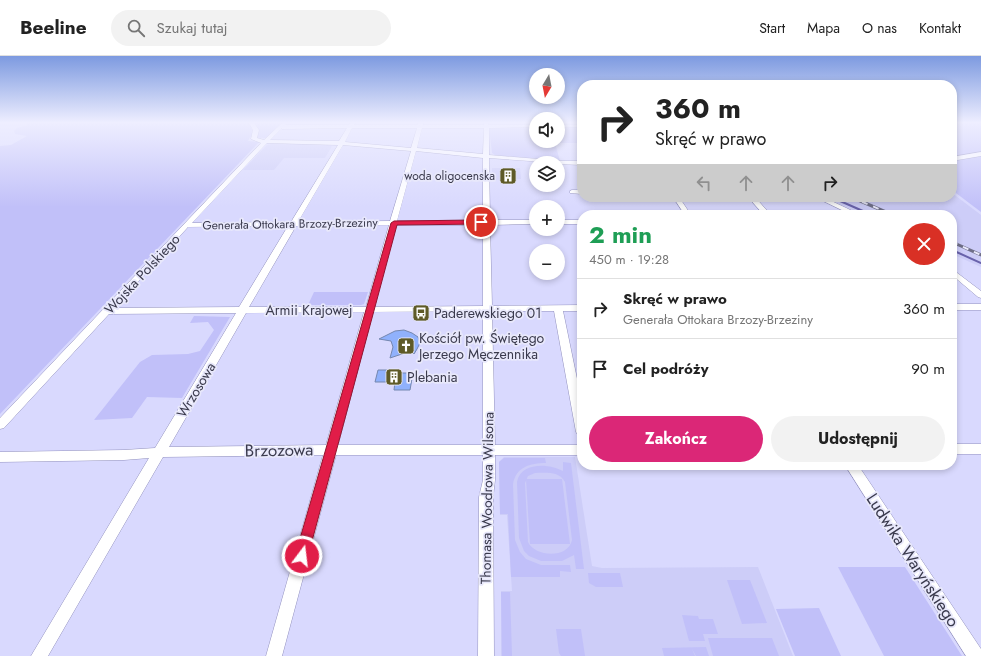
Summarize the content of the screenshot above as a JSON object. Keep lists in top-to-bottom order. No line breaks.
{"streets":{"street":["Generała Ottokara Brzozy-Brzeziny","Wojska Polskiego","Armii Krajowej","Wrzosowa","Brzozowa","Thomasa Woodrowa Wilsona","Ludwika Waryńskiego"]},"crossings":[["Generała Ottokara Brzozy-Brzeziny","Wojska Polskiego"],["Generała Ottokara Brzozy-Brzeziny","Wrzosowa"],["Generała Ottokara Brzozy-Brzeziny","Thomasa Woodrowa Wilsona"],["Wojska Polskiego","Armii Krajowej"],["Armii Krajowej","Wrzosowa"],["Armii Krajowej","Thomasa Woodrowa Wilsona"],["Wrzosowa","Brzozowa"],["Brzozowa","Thomasa Woodrowa Wilsona"]],"places":{"building":["woda oligocenska","Plebania"],"bus stop":["Paderewskiego 01"],"church":["Kościół pw. Świętego Jerzego Męczennika"]},"north":"bottom","page":{"header":"Beeline","search":"Szukaj tutaj","nav":["Start","Mapa","O nas","Kontakt"],"map_buttons":["+","−"],"turn":["360 m","Skręć w prawo"],"heading":["2 min","450 m · 19:28"],"list":[{"name":"Skręć w prawo","note":"Generała Ottokara Brzozy-Brzeziny","value":"360 m"},{"name":"Cel podróży","value":"90 m"}],"buttons":["Zakończ","Udostępnij"]}}
